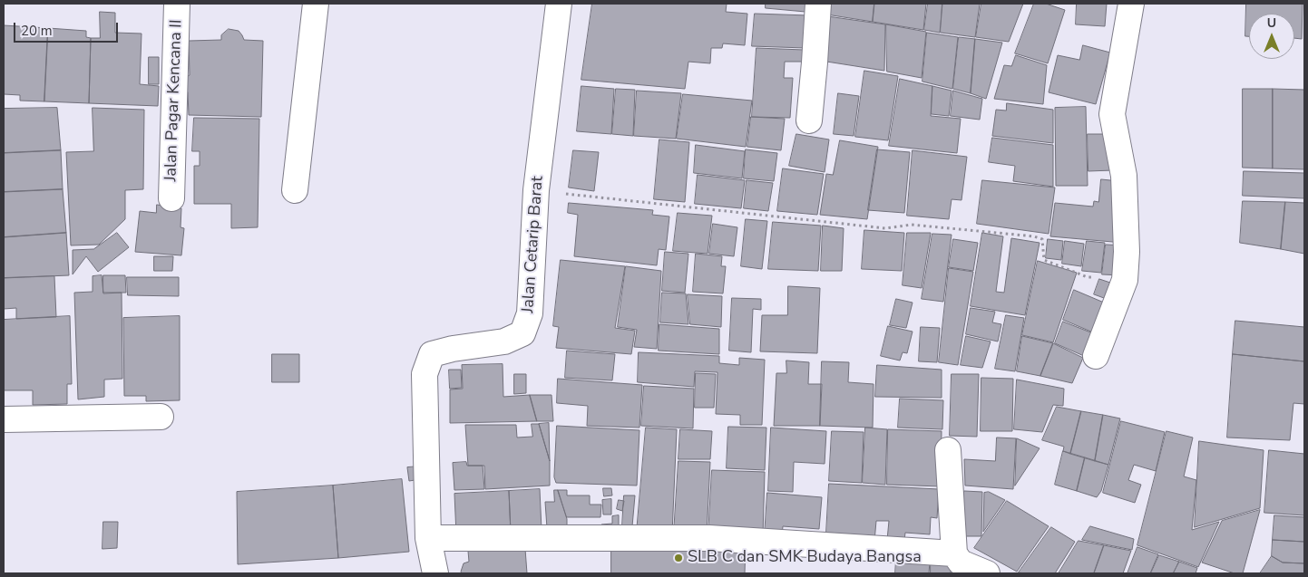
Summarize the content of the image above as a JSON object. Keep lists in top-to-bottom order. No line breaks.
{"streets":{"street":["Jalan Pagar Kencana II","Jalan Cetarip Barat"]},"places":["SLB C dan SMK Budaya Bangsa"],"scale_bar":"20 m","north":"top"}
